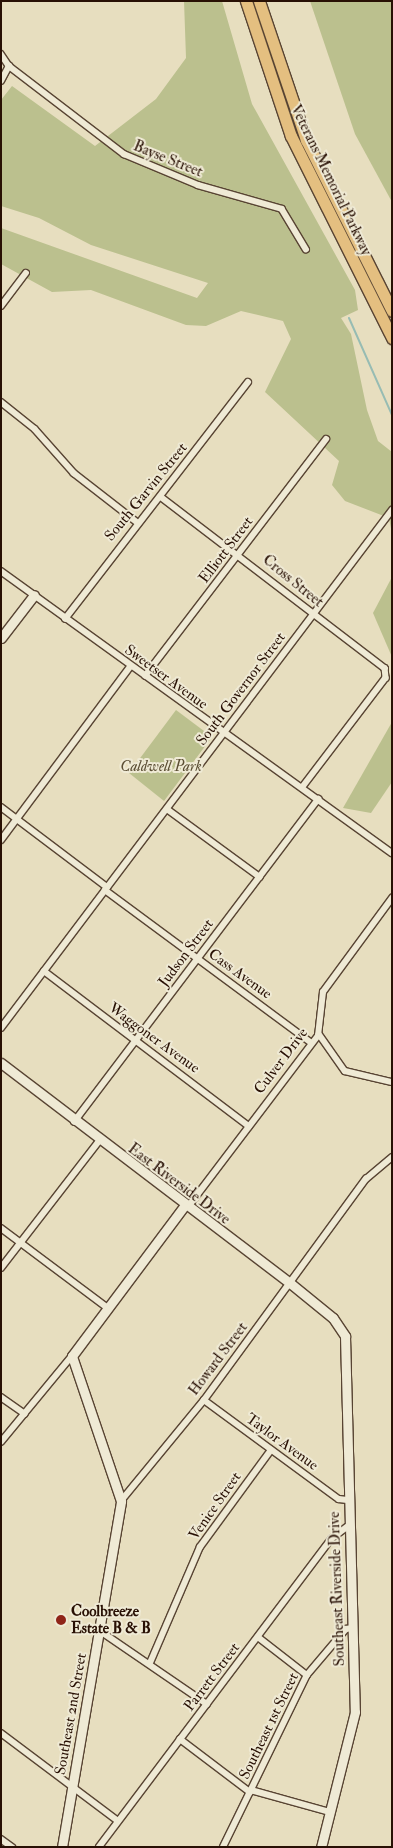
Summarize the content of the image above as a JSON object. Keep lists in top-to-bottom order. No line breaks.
{"streets":{"highway":["Veterans Memorial Parkway"],"street":["Bayse Street","South Garvin Street","Elliott Street","Cross Street","Sweetser Avenue","South Governor Street","Judson Street","Cass Avenue","Waggoner Avenue","Culver Drive","East Riverside Drive","Howard Street","Taylor Avenue","Venice Street","Southeast Riverside Drive","Parrett Street","Southeast 2nd Street","Southeast 1st Street"]},"crossings":[["South Garvin Street","Cross Street"],["South Garvin Street","Sweetser Avenue"],["Elliott Street","Cross Street"],["Elliott Street","Sweetser Avenue"],["Cross Street","Sweetser Avenue"],["Cross Street","South Governor Street"],["Sweetser Avenue","South Governor Street"],["Sweetser Avenue","Judson Street"],["South Governor Street","Cass Avenue"],["South Governor Street","Waggoner Avenue"],["Judson Street","Cass Avenue"],["Judson Street","Waggoner Avenue"],["Judson Street","East Riverside Drive"],["Cass Avenue","Culver Drive"],["Waggoner Avenue","Culver Drive"],["Culver Drive","East Riverside Drive"],["Culver Drive","Southeast 2nd Street"],["East Riverside Drive","Howard Street"],["East Riverside Drive","Southeast Riverside Drive"],["Howard Street","Taylor Avenue"],["Howard Street","Southeast 2nd Street"],["Taylor Avenue","Venice Street"],["Taylor Avenue","Southeast Riverside Drive"],["Southeast Riverside Drive","Parrett Street"],["Southeast Riverside Drive","Southeast 1st Street"]],"parks":["Caldwell Park"],"places":["Coolbreeze Estate B & B"]}
